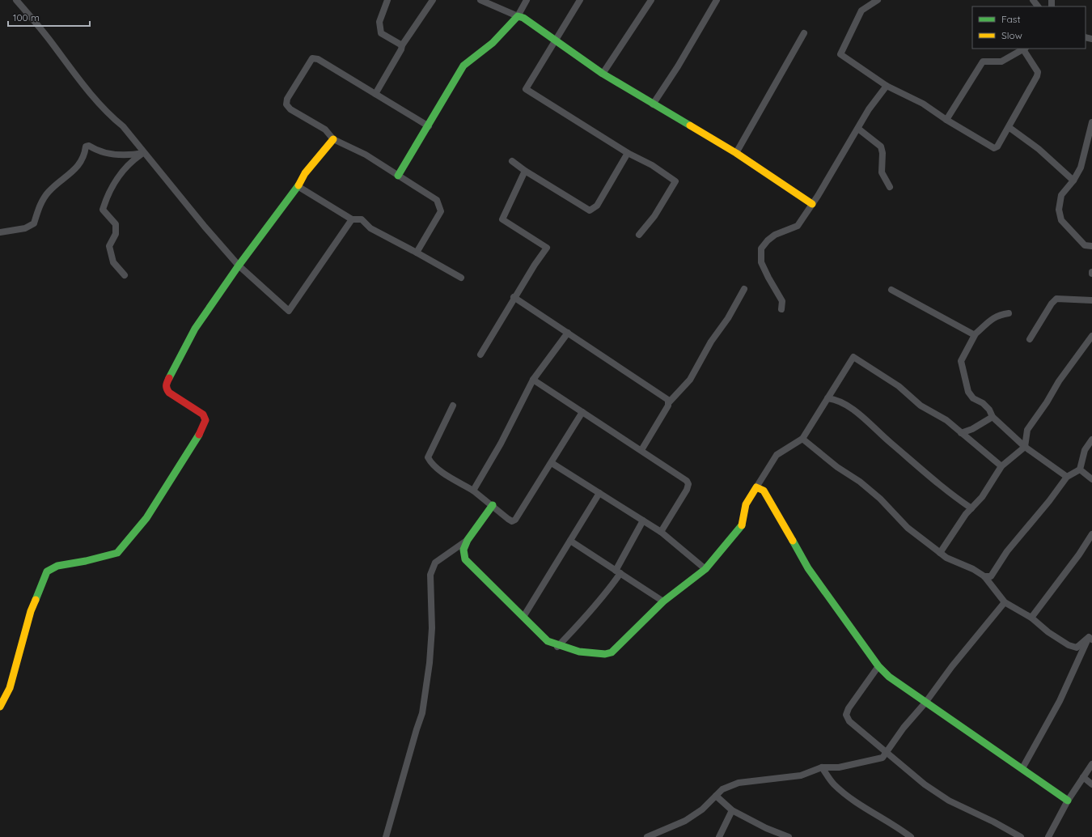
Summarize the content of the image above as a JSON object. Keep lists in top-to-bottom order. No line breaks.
{"legend":["Fast","Slow"],"scale_bar":"100 m"}
